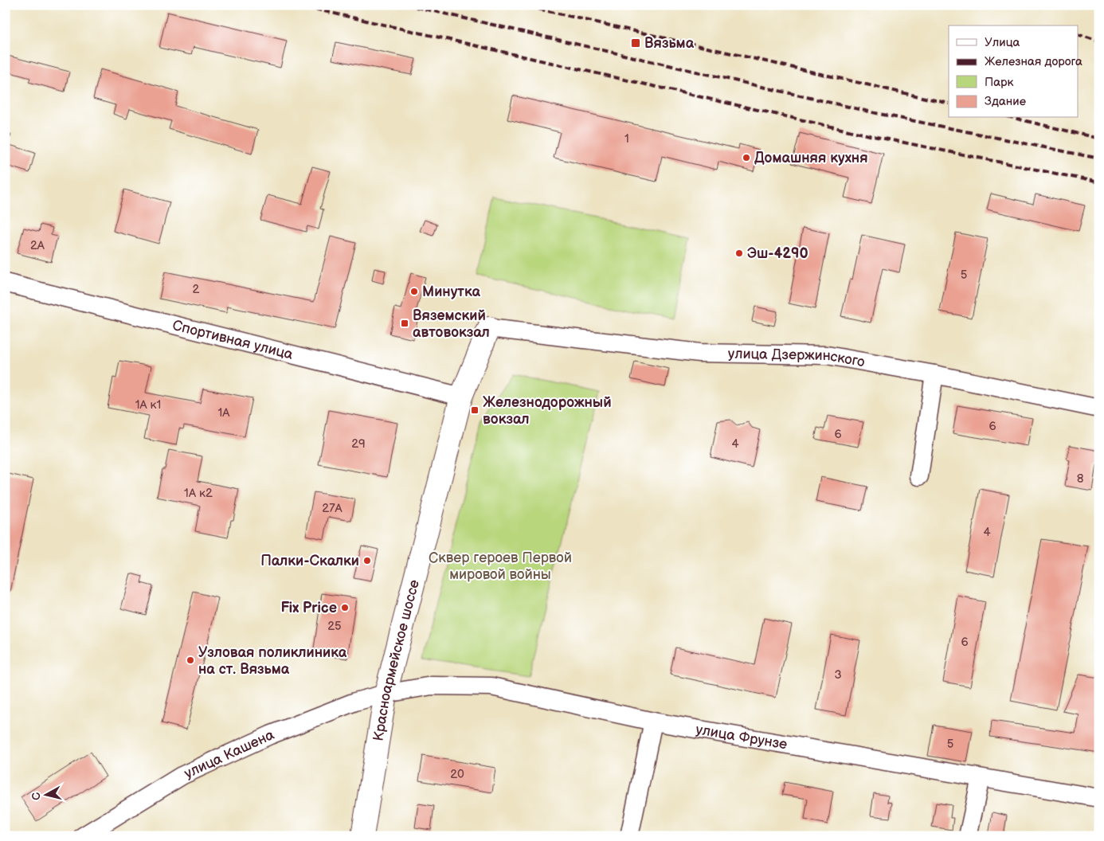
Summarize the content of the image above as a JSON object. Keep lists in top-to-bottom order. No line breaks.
{"streets":{"street":["Спортивная улица","улица Дзержинского","Красноармейское шоссе","улица Фрунзе","улица Кашена"]},"crossings":[["Спортивная улица","Красноармейское шоссе"],["улица Дзержинского","Красноармейское шоссе"],["Красноармейское шоссе","улица Фрунзе"],["Красноармейское шоссе","улица Кашена"],["улица Фрунзе","улица Кашена"]],"parks":["Сквер героев Первой мировой войны"],"places":{"transit":["Вязьма","Вяземский автовокзал","Железнодорожный вокзал"],"other":["Домашняя кухня","Эш-4290","Минутка","Палки-Скалки","Fix Price","Узловая поликлиника на ст. Вязьма"]},"house_numbers":["1","2А","5","2","1А к1","1А","6","6","29","4","8","1А к2","27А","4","25","6","3","5","20"],"legend":["Улица","Железная дорога","Парк","Здание"],"north":"left"}
